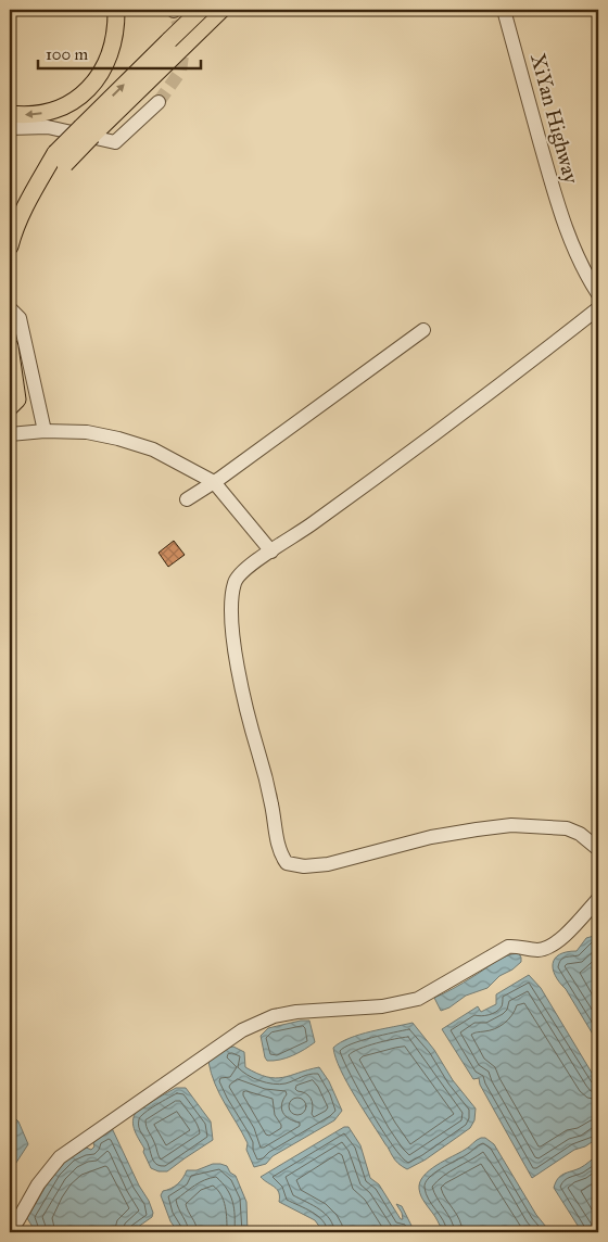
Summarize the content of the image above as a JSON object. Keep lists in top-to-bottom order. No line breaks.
{"streets":{"street":["XiYan Highway"]},"scale_bar":"100 m"}
